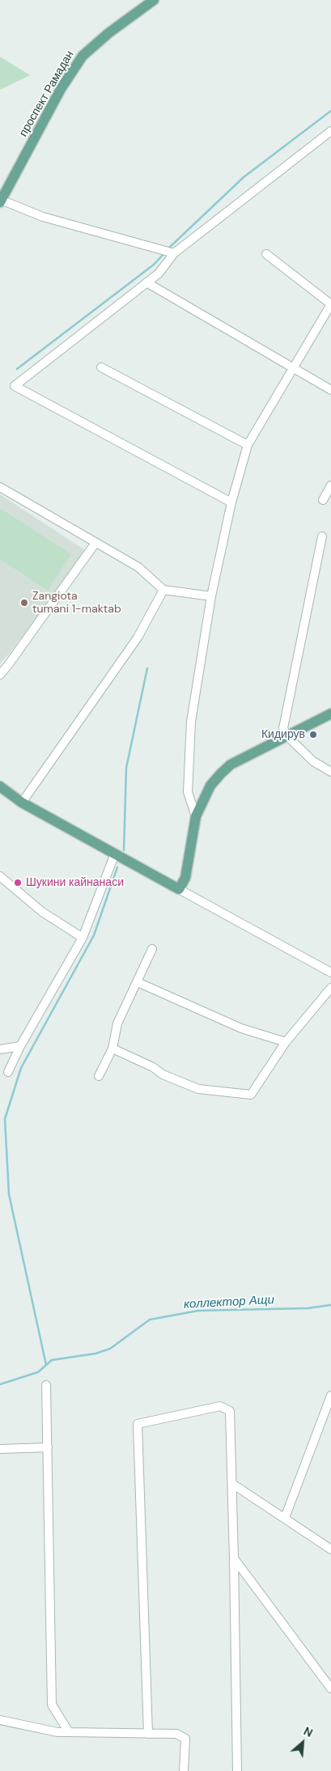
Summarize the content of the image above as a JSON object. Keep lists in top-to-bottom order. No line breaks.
{"streets":{"main road":["проспект Рамадан"]},"water":["коллектор Ащи"],"places":["Zangiota tumani 1-maktab","Кидирув","Шукини кайнанаси"],"north":"top right"}
